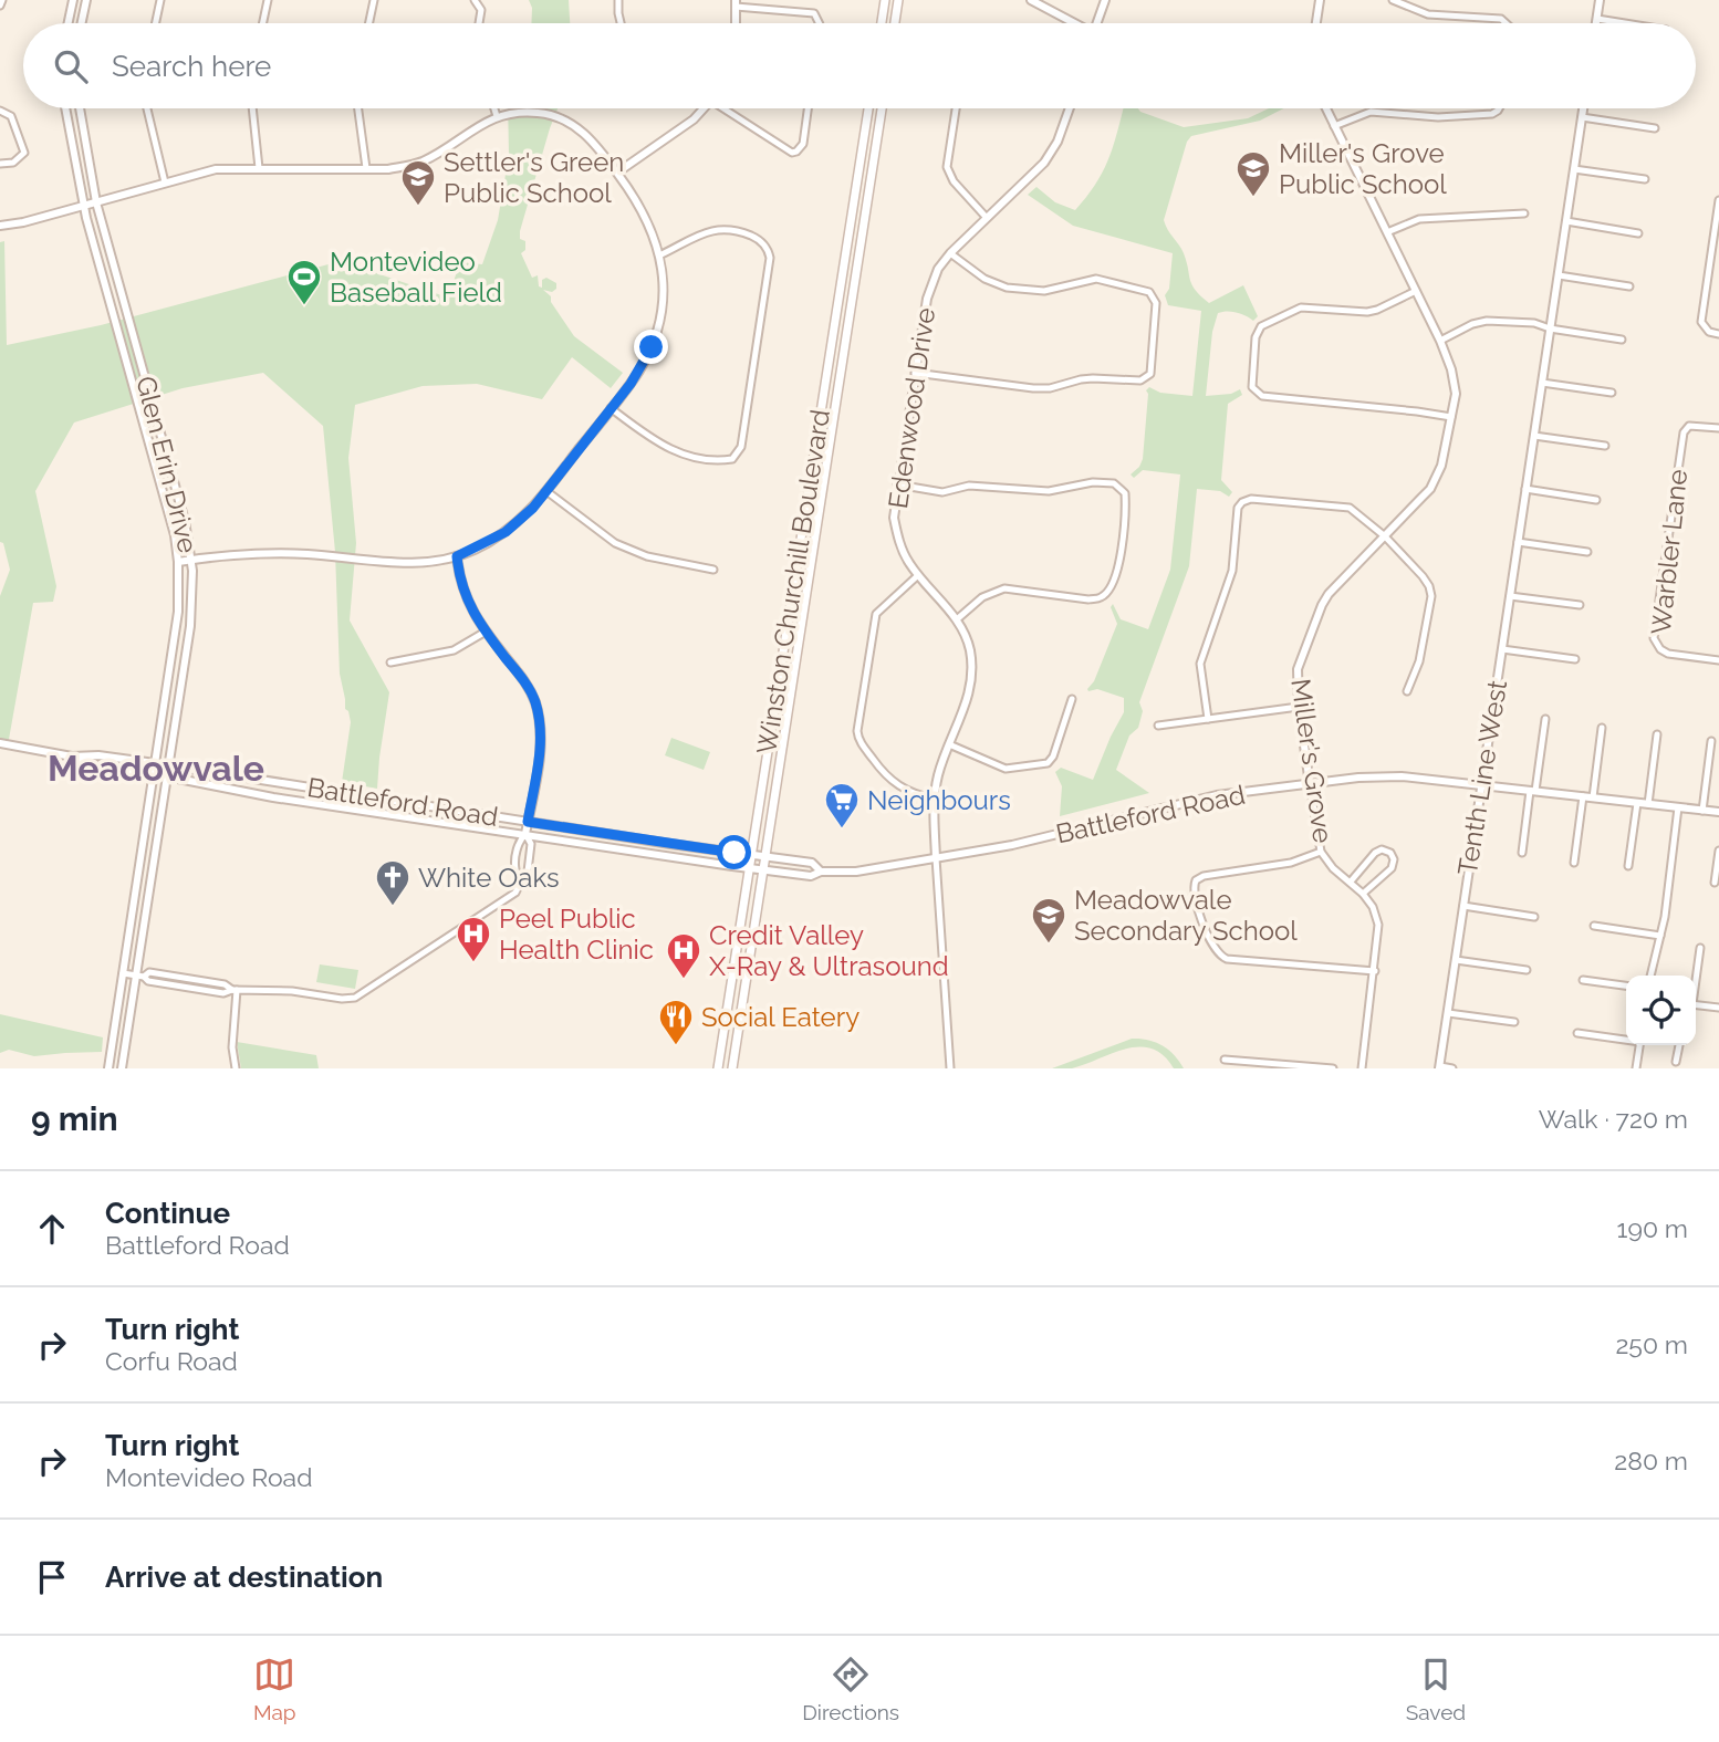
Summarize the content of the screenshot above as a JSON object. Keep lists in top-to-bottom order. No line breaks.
{"streets":{"main road":["Winston Churchill Boulevard"],"street":["Edenwood Drive","Glen Erin Drive","Warbler Lane","Miller's Grove","Tenth Line West","Battleford Road"]},"crossings":[["Edenwood Drive","Battleford Road"],["Glen Erin Drive","Battleford Road"],["Winston Churchill Boulevard","Battleford Road"],["Miller's Grove","Battleford Road"],["Tenth Line West","Battleford Road"]],"districts":["Meadowvale"],"places":{"school or university":["Miller's Grove Public School","Settler's Green Public School","Meadowvale Secondary School"],"sports":["Montevideo Baseball Field"],"supermarket":["Neighbours"],"church":["White Oaks"],"hospital":["Peel Public Health Clinic","Credit Valley X-Ray & Ultrasound"],"restaurant":["Social Eatery"]},"page":{"search":"Search here","heading":["9 min","Walk · 720 m"],"list":[["Continue","Battleford Road","190 m"],["Turn right","Corfu Road","250 m"],["Turn right","Montevideo Road","280 m"],"Arrive at destination"],"nav":["Map","Directions","Saved"]}}
